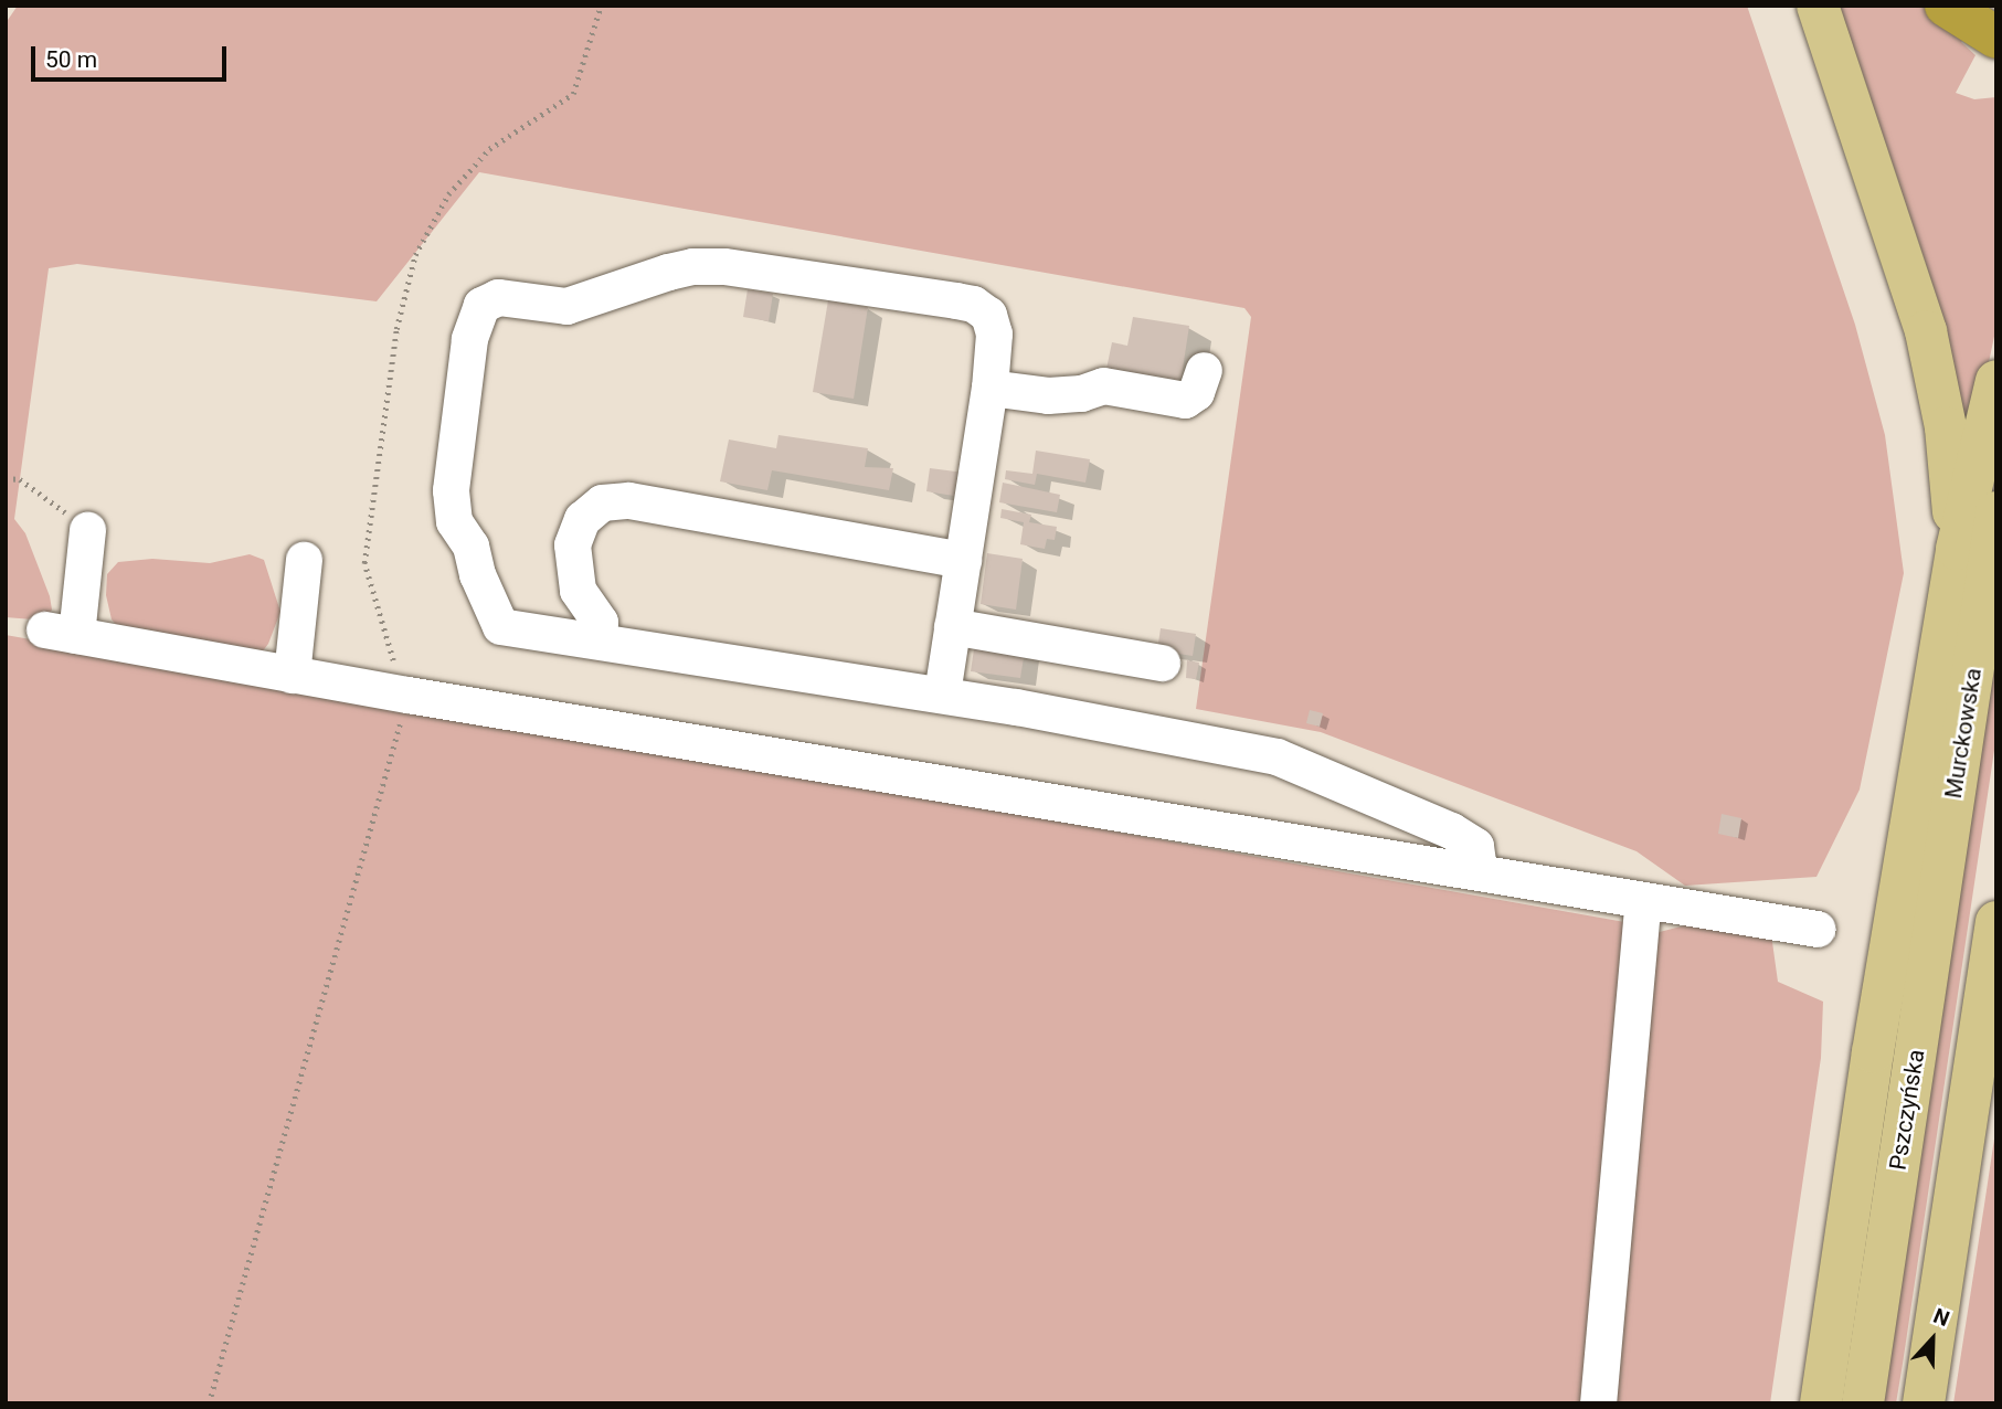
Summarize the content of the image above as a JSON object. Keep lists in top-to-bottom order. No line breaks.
{"streets":{"main road":["Murckowska","Pszczyńska"]},"crossings":[["Murckowska","Pszczyńska"]],"scale_bar":"50 m","north":"top"}
